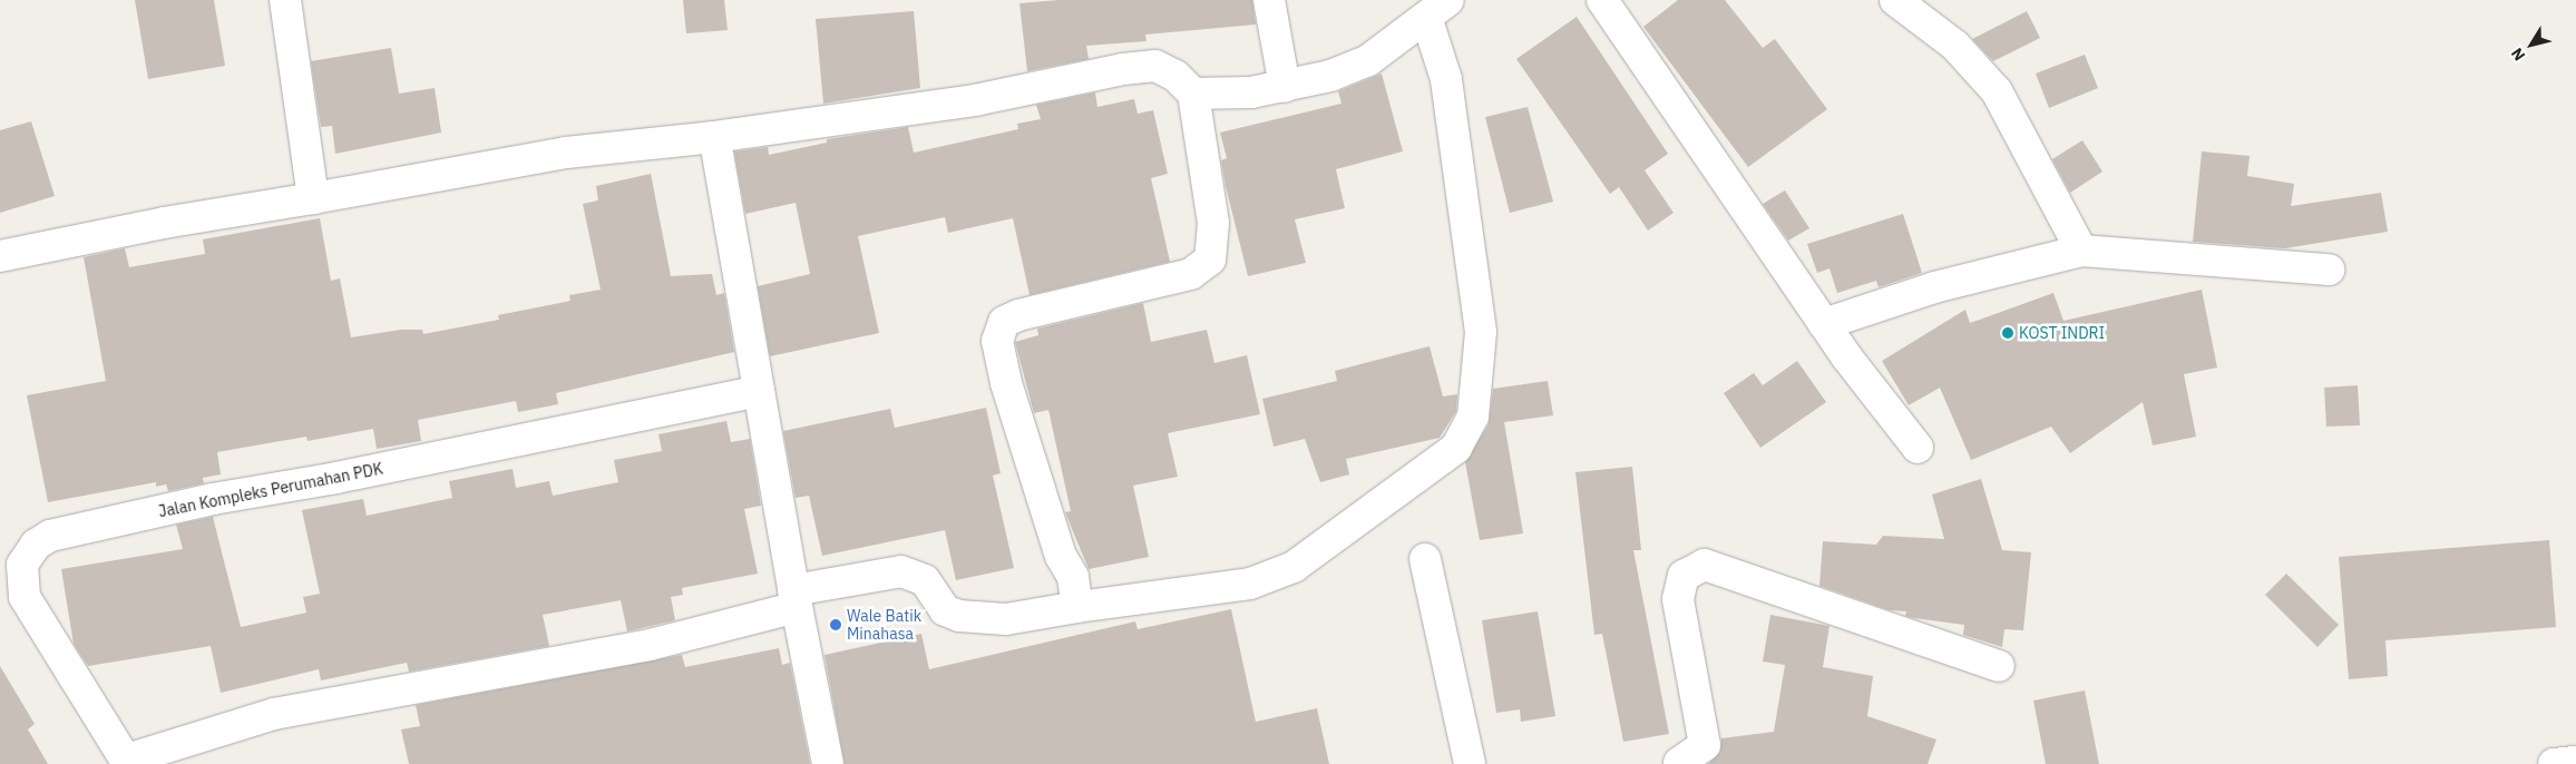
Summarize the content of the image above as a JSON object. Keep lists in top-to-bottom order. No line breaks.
{"streets":{"street":["Jalan Kompleks Perumahan PDK"]},"places":["KOST INDRI","Wale Batik Minahasa"],"north":"bottom left"}
